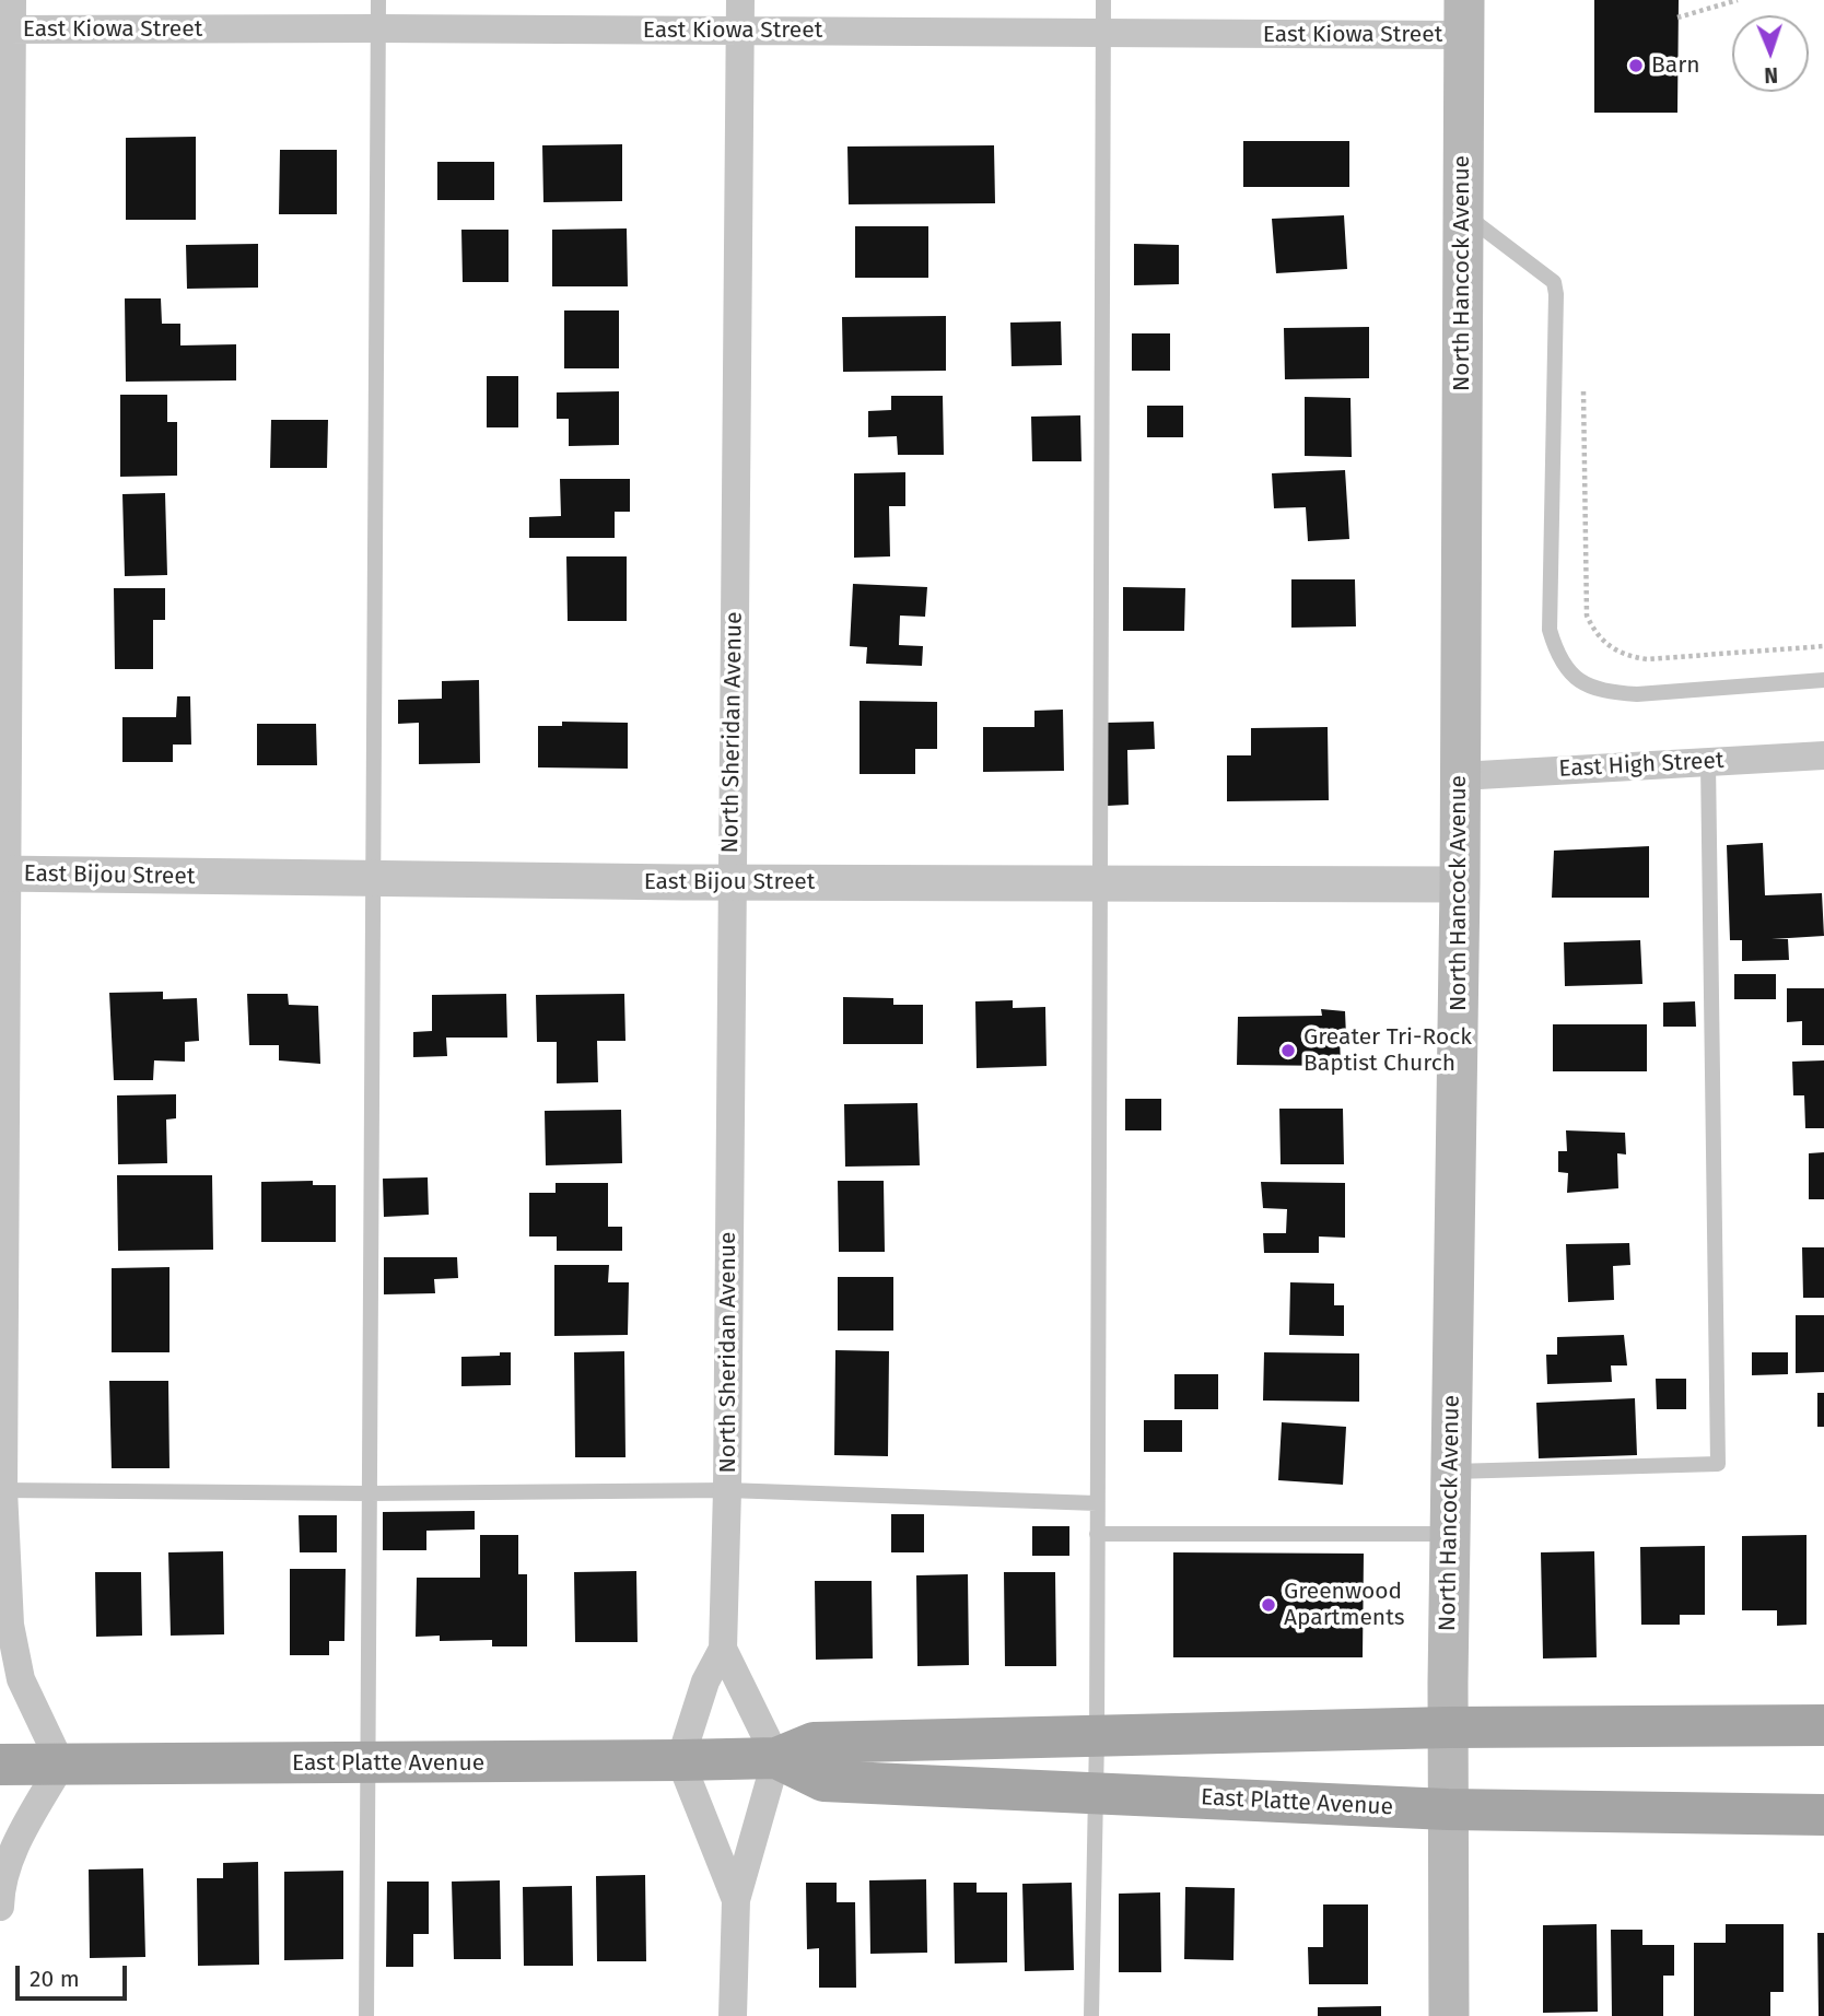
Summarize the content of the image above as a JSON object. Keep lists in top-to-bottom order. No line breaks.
{"streets":{"main road":["North Hancock Avenue","East Platte Avenue"],"street":["East Kiowa Street","North Sheridan Avenue","East High Street","East Bijou Street"]},"crossings":[["East Kiowa Street","North Hancock Avenue"],["East Kiowa Street","North Sheridan Avenue"],["North Hancock Avenue","East High Street"],["North Hancock Avenue","East Bijou Street"],["North Hancock Avenue","East Platte Avenue"],["North Sheridan Avenue","East Bijou Street"],["North Sheridan Avenue","East Platte Avenue"]],"places":["Barn","Greater Tri-Rock Baptist Church","Greenwood Apartments"],"scale_bar":"20 m","north":"bottom"}
